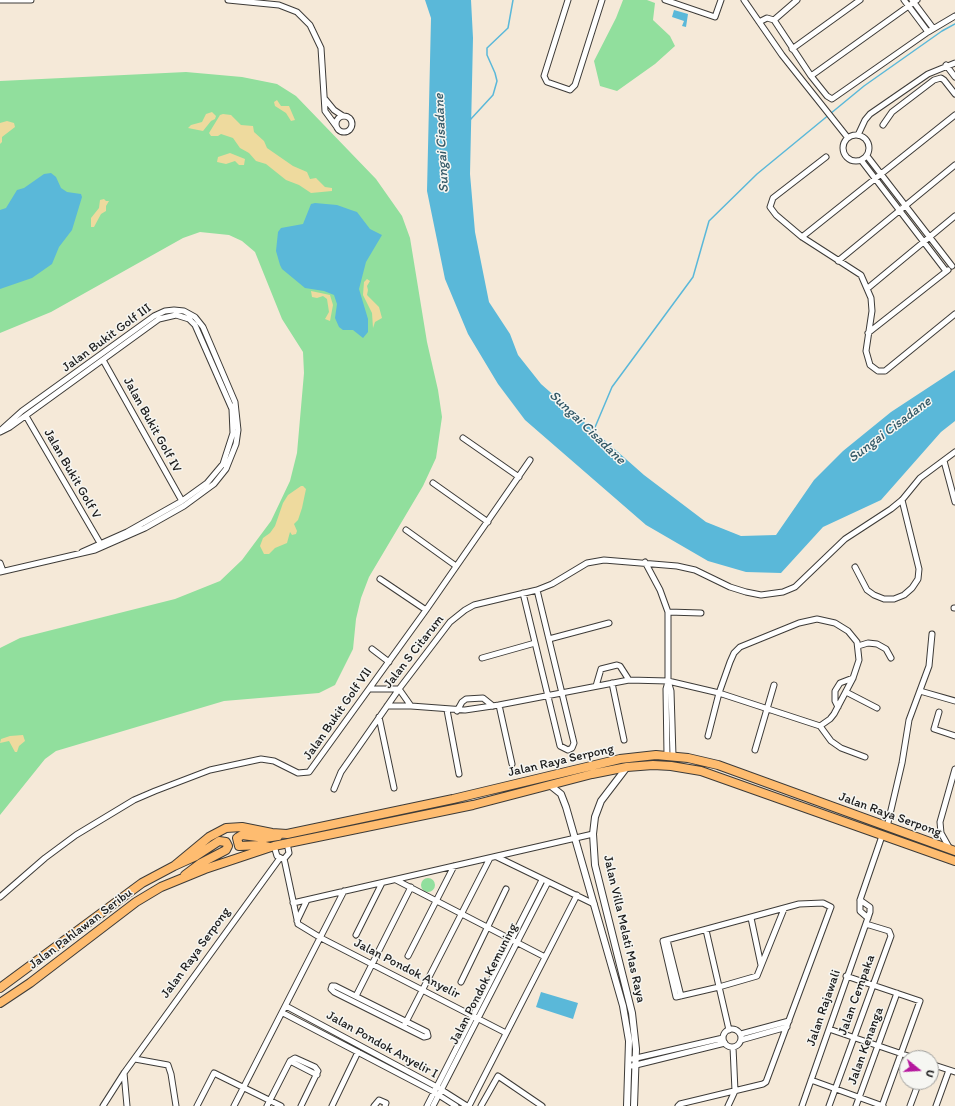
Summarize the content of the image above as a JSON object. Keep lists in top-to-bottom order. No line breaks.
{"streets":{"main road":["Jalan Raya Serpong","Jalan Pahlawan Seribu"],"street":["Jalan Bukit Golf III","Jalan Bukit Golf IV","Jalan Bukit Golf V","Jalan S Citarum","Jalan Bukit Golf VII","Jalan Villa Melati Mas Raya","Jalan Pondok Anyelir","Jalan Pondok Kemuning","Jalan Cempaka","Jalan Rajawali","Jalan Pondok Anyelir I","Jalan Kenanga"]},"crossings":[["Jalan Bukit Golf III","Jalan Bukit Golf IV"],["Jalan Bukit Golf III","Jalan Bukit Golf V"],["Jalan Raya Serpong","Jalan Pahlawan Seribu"],["Jalan Raya Serpong","Jalan Villa Melati Mas Raya"],["Jalan Pondok Anyelir","Jalan Pondok Kemuning"],["Jalan Pondok Kemuning","Jalan Pondok Anyelir I"],["Jalan Cempaka","Jalan Rajawali"]],"water":["Sungai Cisadane"],"north":"right"}
